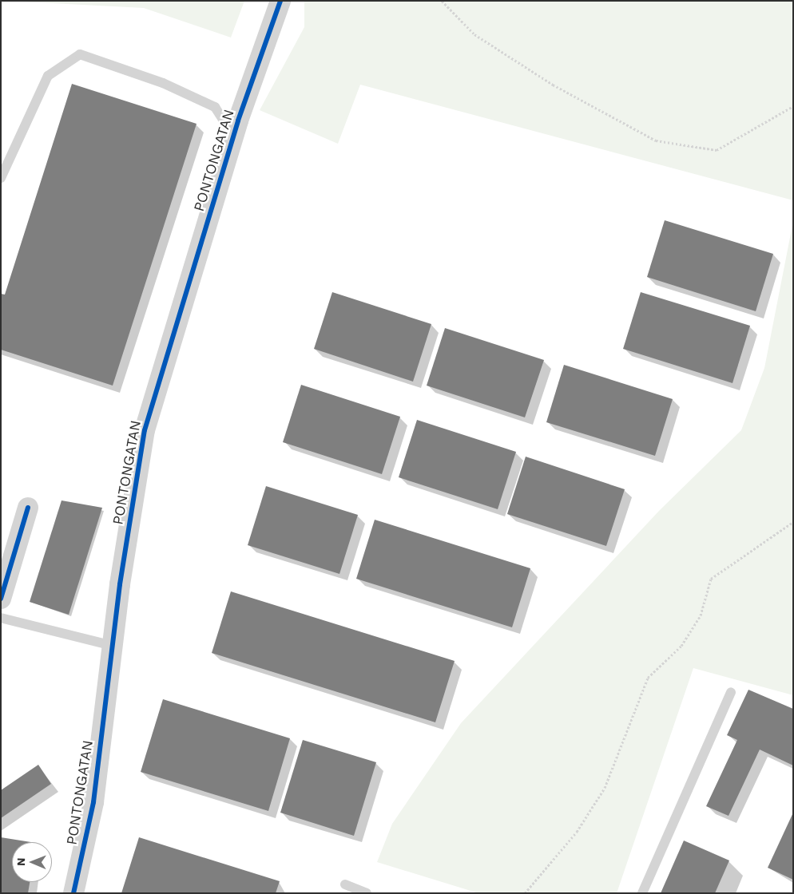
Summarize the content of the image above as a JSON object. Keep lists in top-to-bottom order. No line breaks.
{"streets":{"street":["PONTONGATAN"]},"north":"left"}
